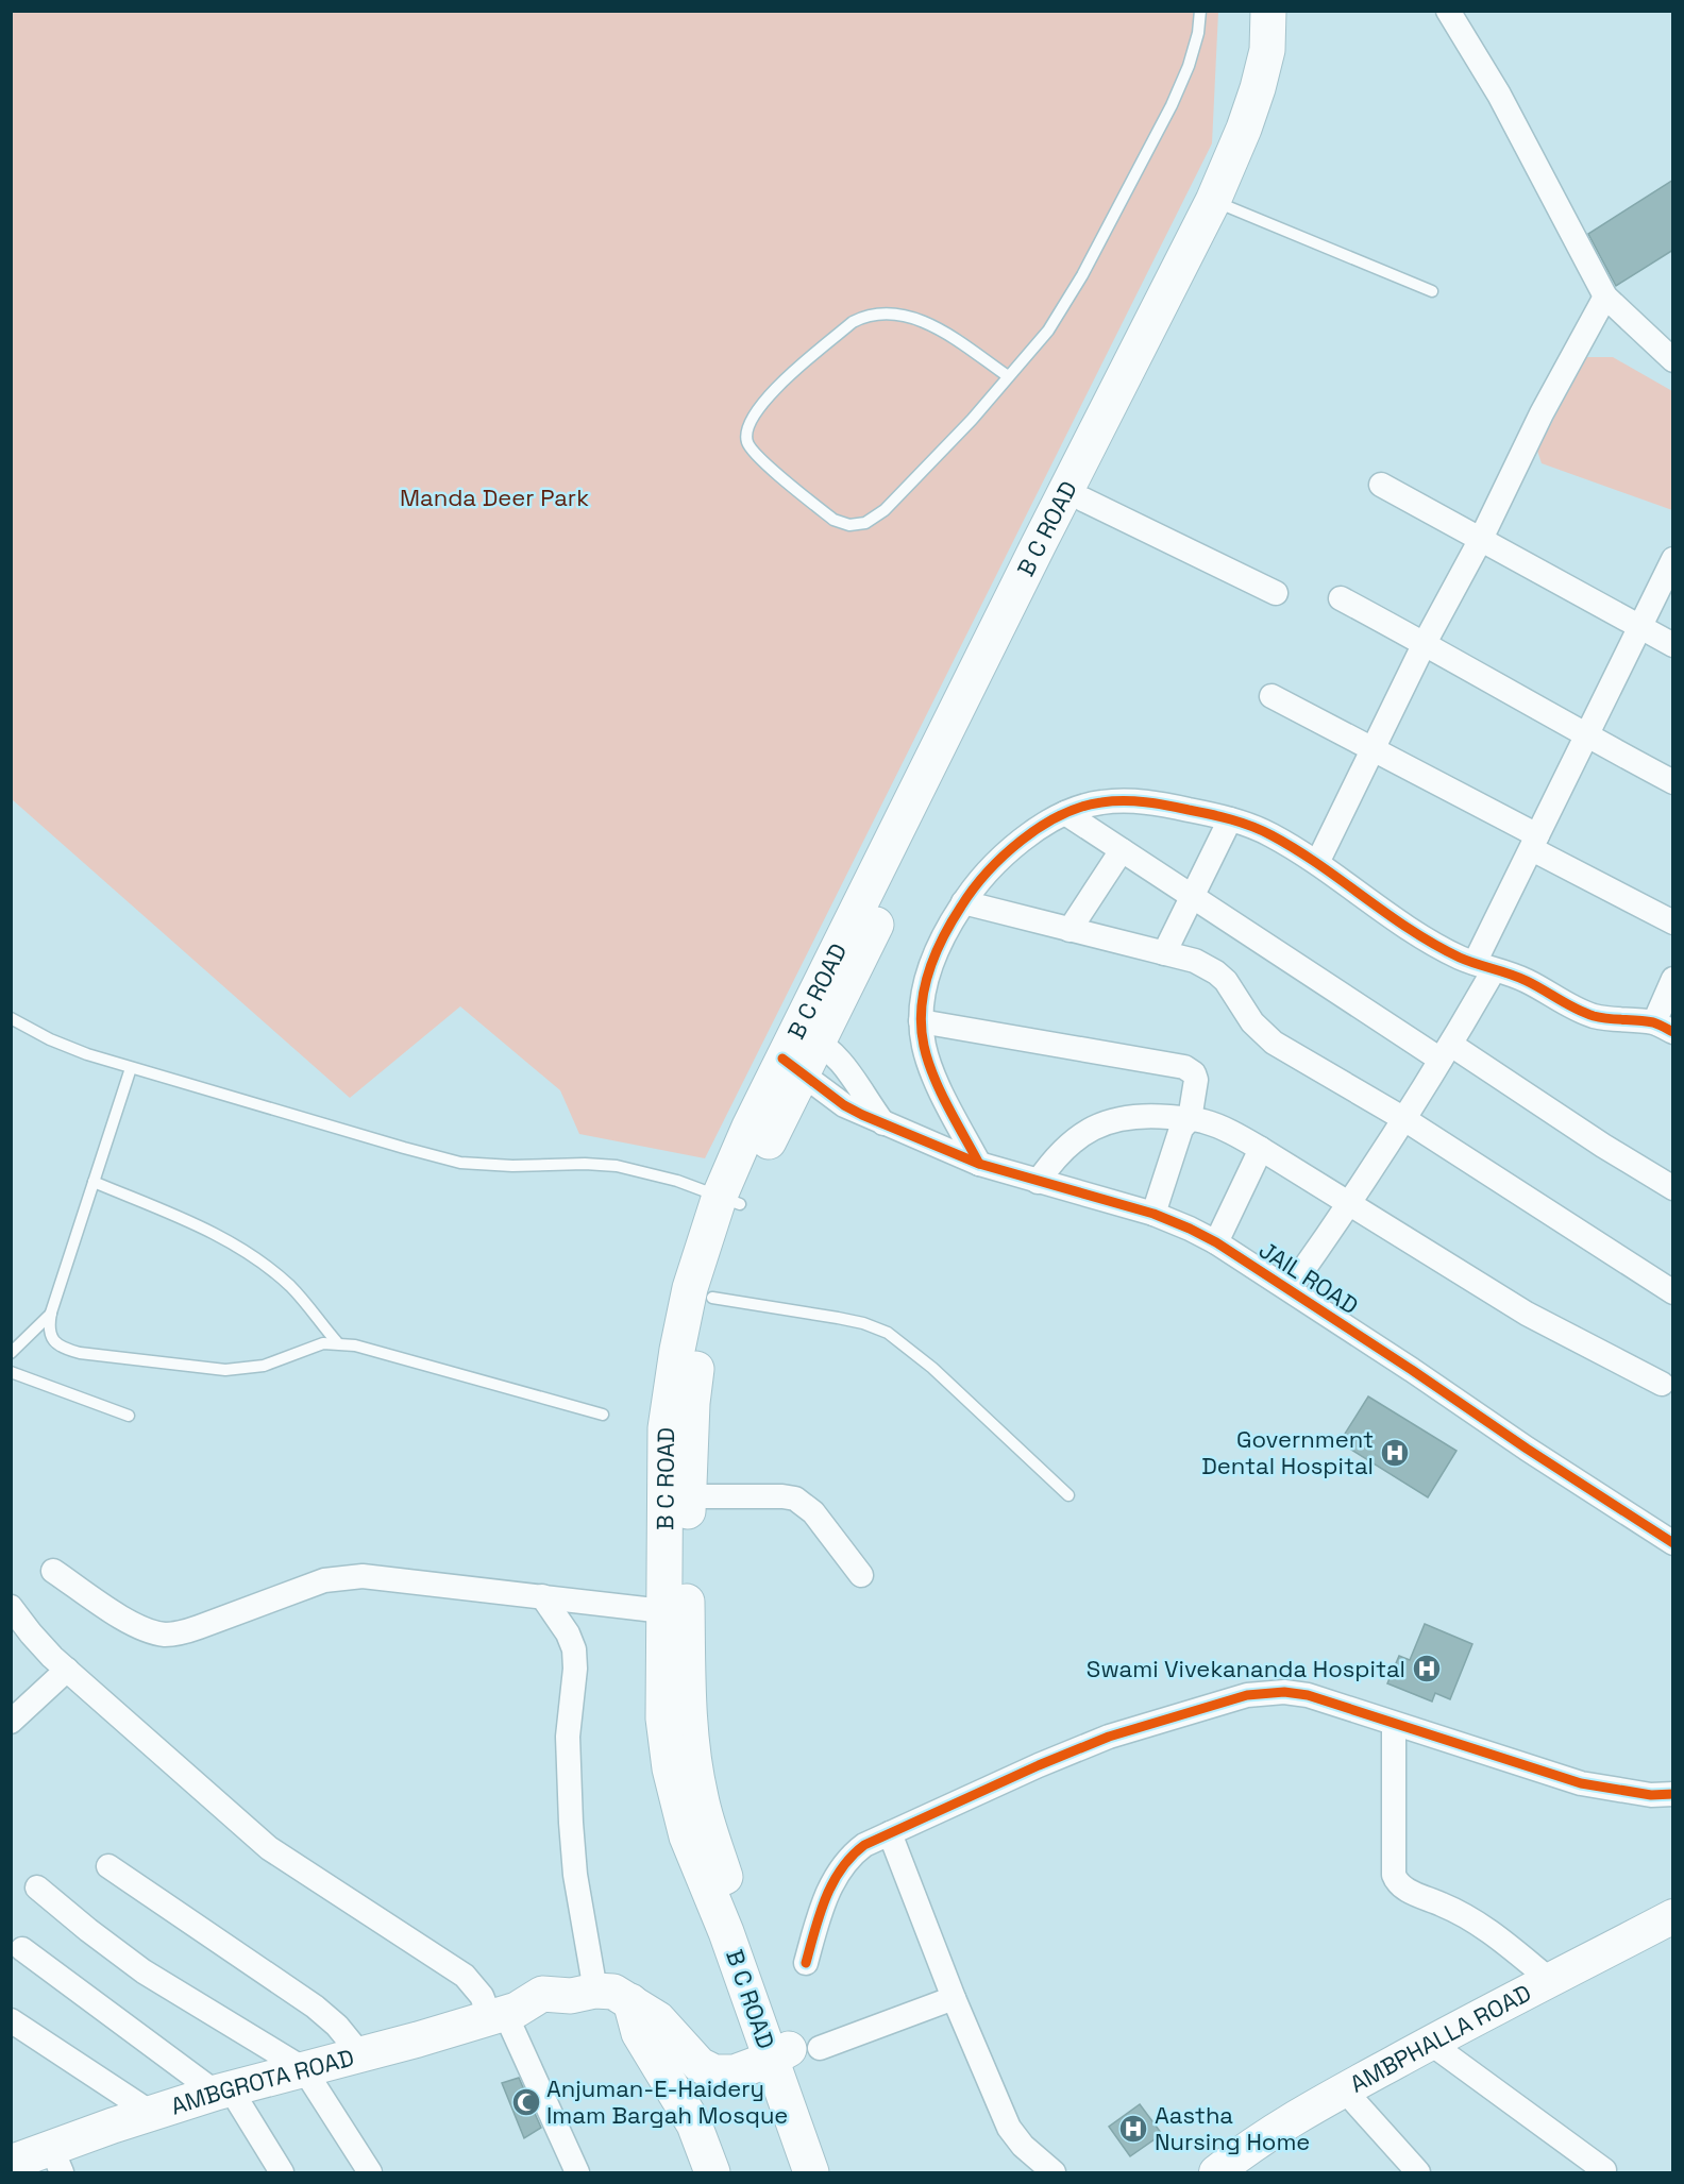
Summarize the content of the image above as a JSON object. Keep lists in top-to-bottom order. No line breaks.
{"streets":{"main road":["B C ROAD","AMBPHALLA ROAD","AMBGROTA ROAD"],"street":["JAIL ROAD"]},"parks":["Manda Deer Park"],"places":{"hospital":["Government Dental Hospital","Swami Vivekananda Hospital","Aastha Nursing Home"],"mosque":["Anjuman-E-Haidery Imam Bargah Mosque"]}}
